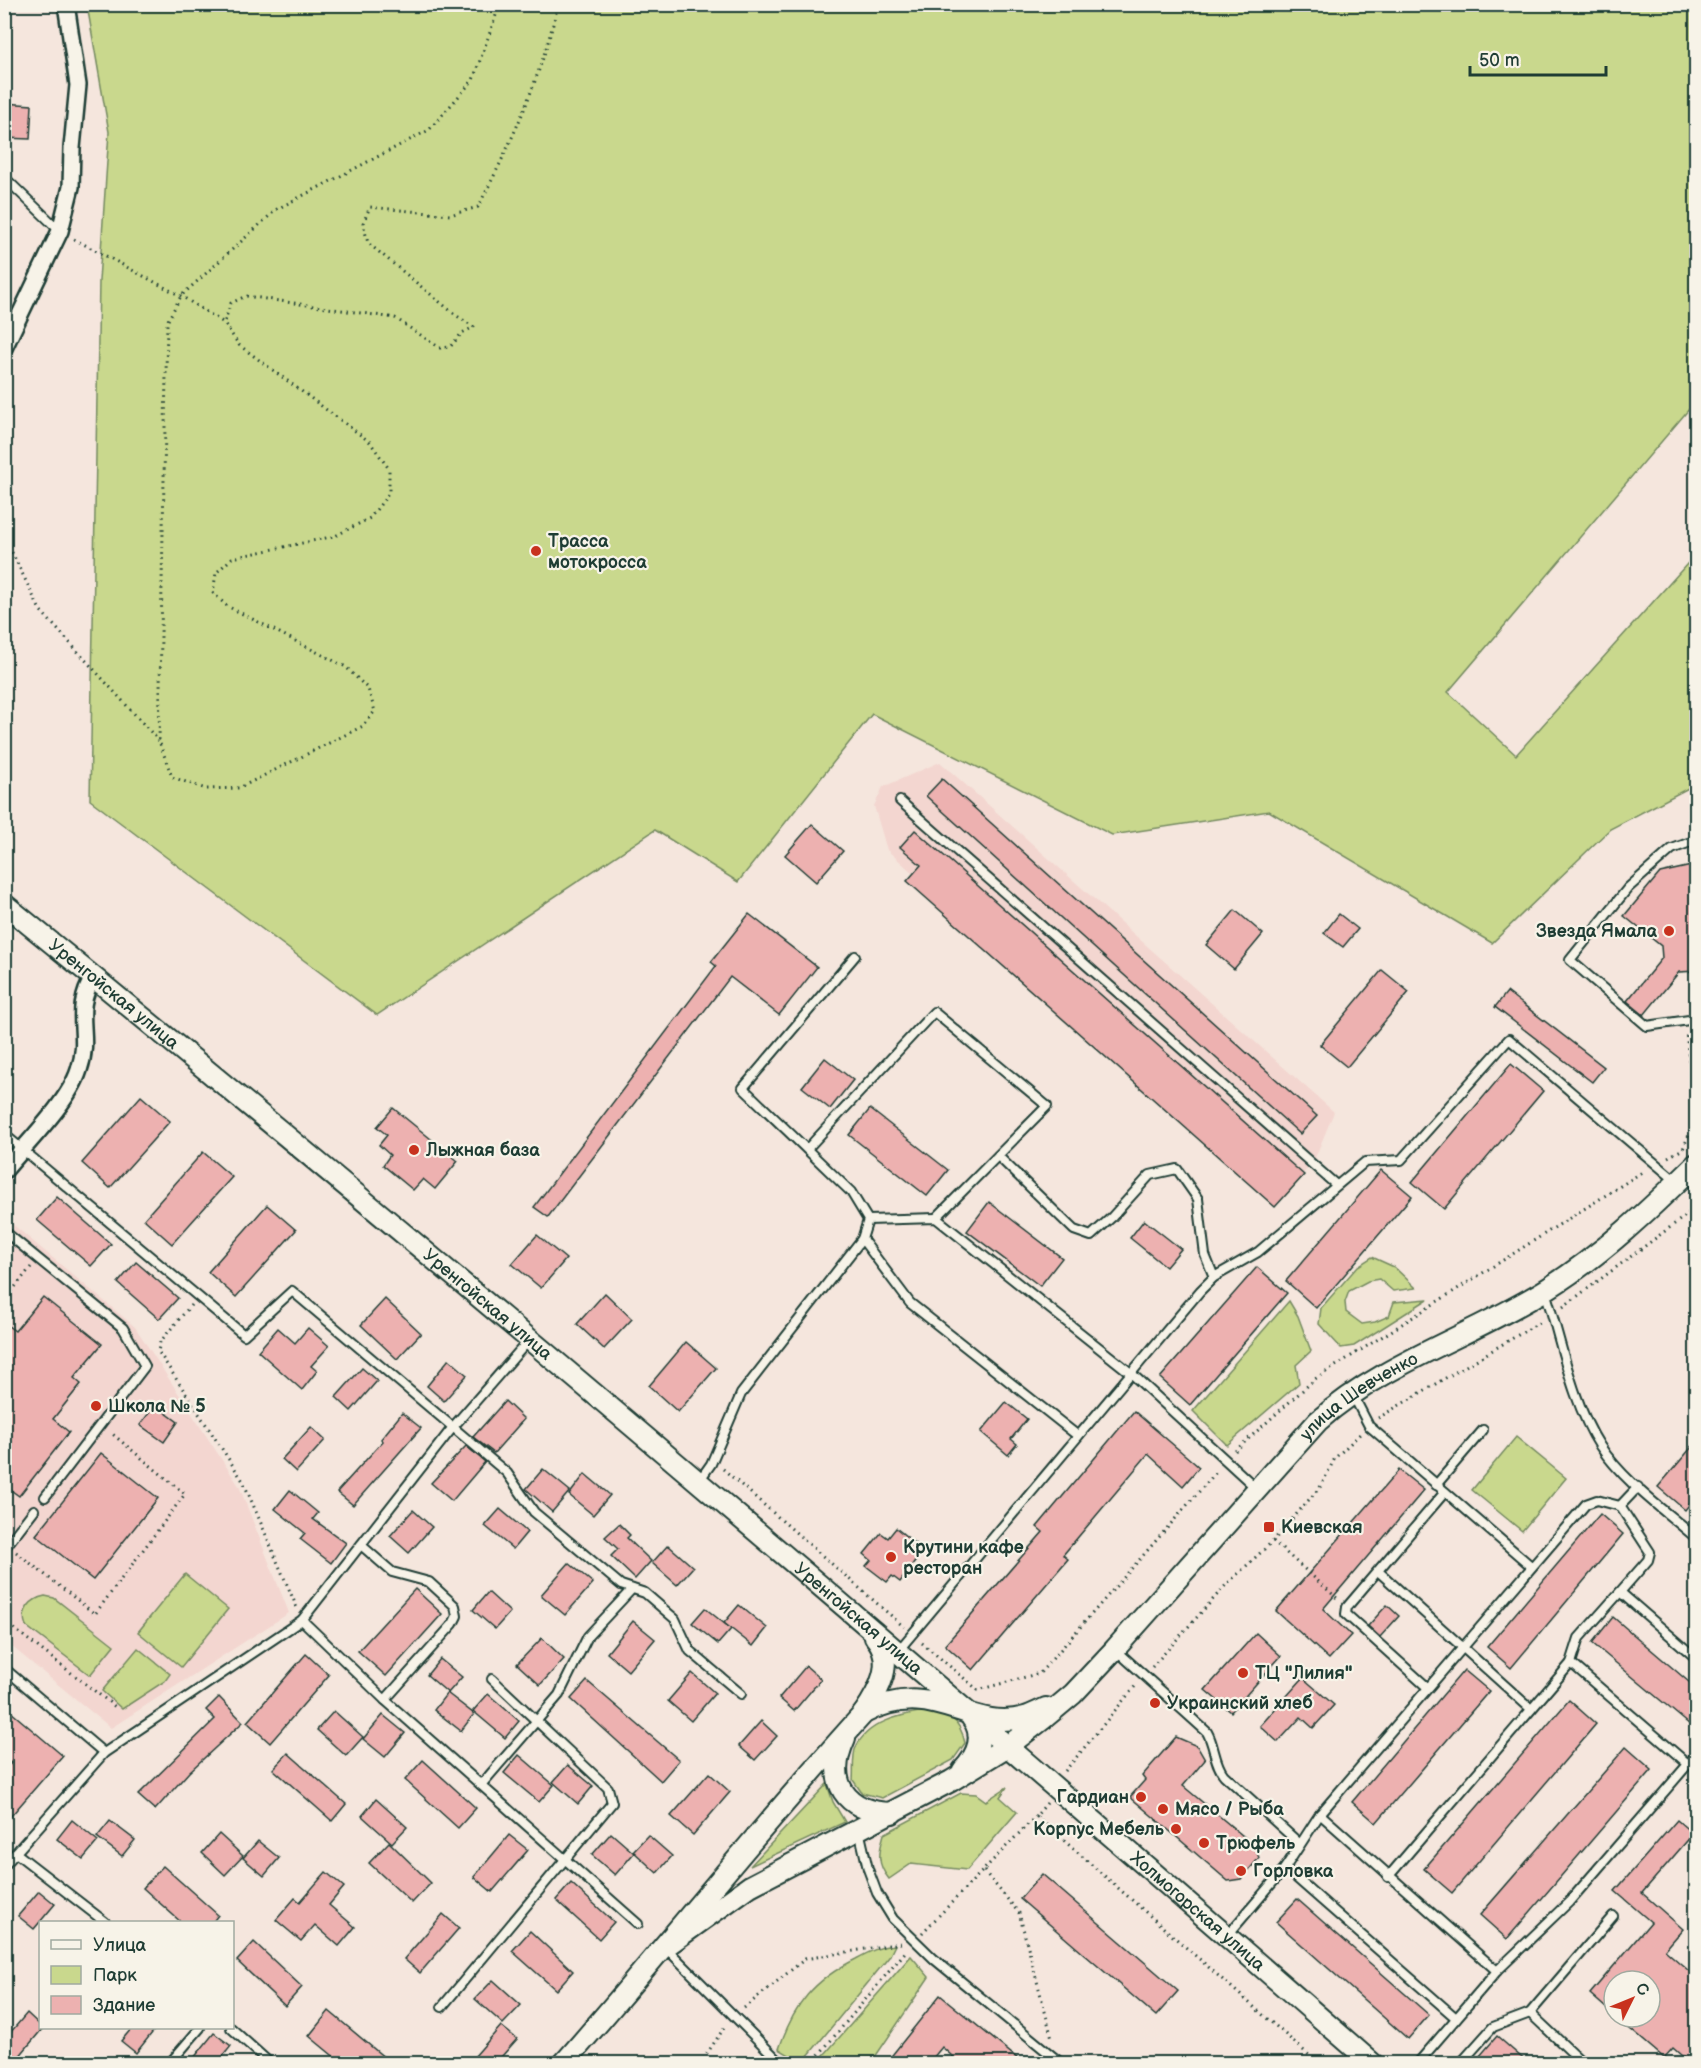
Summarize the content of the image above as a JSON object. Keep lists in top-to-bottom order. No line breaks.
{"streets":{"street":["Уренгойская улица","улица Шевченко","Холмогорская улица"]},"crossings":[["Уренгойская улица","Холмогорская улица"]],"places":{"other":["Трасса мотокросса","Звезда Ямала","Лыжная база","Школа № 5","Крутини кафе ресторан","ТЦ \"Лилия\"","Украинский хлеб","Гардиан","Мясо / Рыба","Корпус Мебель","Трюфель","Горловка"],"transit":["Киевская"]},"legend":["Улица","Парк","Здание"],"scale_bar":"50 m","north":"top right"}
